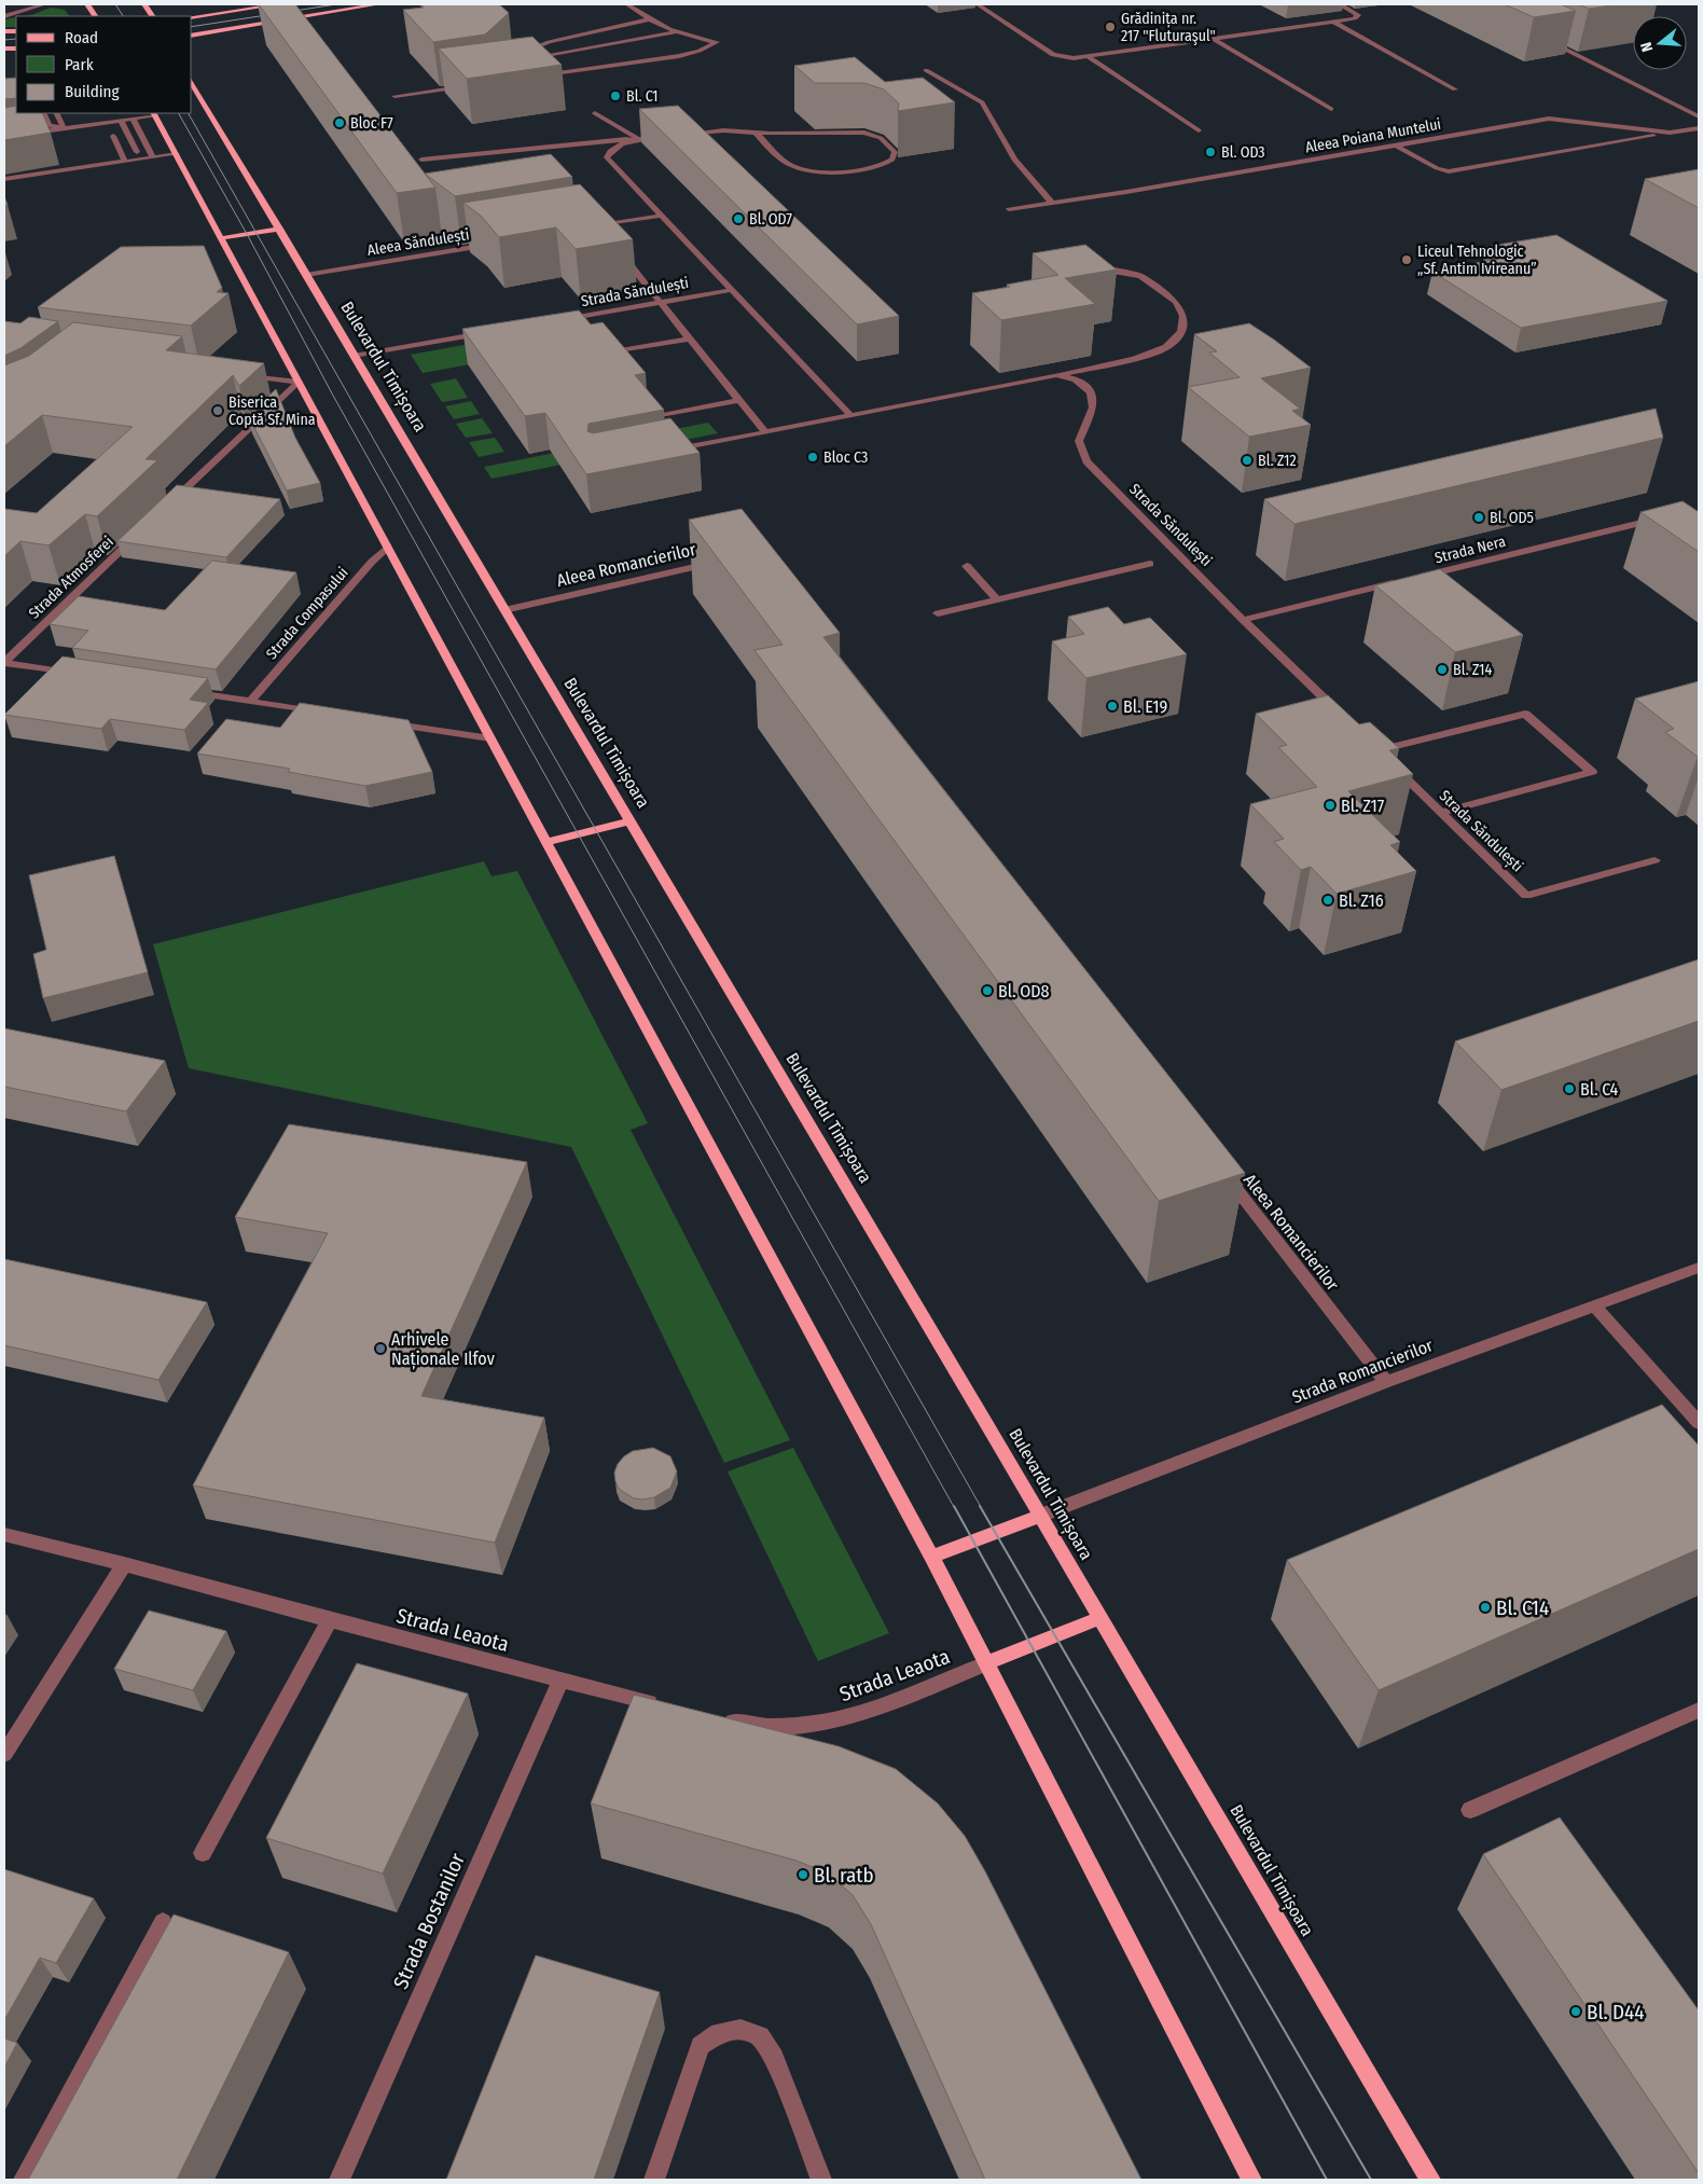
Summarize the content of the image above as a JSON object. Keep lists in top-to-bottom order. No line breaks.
{"streets":{"main road":["Bulevardul Timișoara"],"street":["Aleea Poiana Muntelui","Aleea Săndulești","Strada Săndulești","Strada Nera","Aleea Romancierilor","Strada Atmosferei","Strada Compasului","Strada Romancierilor","Strada Leaota","Strada Bostanilor"]},"crossings":[["Aleea Săndulești","Bulevardul Timișoara"],["Strada Săndulești","Strada Nera"],["Bulevardul Timișoara","Aleea Romancierilor"],["Bulevardul Timișoara","Strada Romancierilor"],["Aleea Romancierilor","Strada Romancierilor"],["Strada Leaota","Strada Bostanilor"]],"places":["Grădinița nr. 217 \"Fluturaşul\"","Bl. C1","Bloc F7","Bl. OD3","Bl. OD7","Liceul Tehnologic „Sf. Antim Ivireanu”","Biserica Coptă Sf. Mina","Bloc C3","Bl. Z12","Bl. OD5","Bl. Z14","Bl. E19","Bl. Z17","Bl. Z16","Bl. OD8","Bl. C4","Arhivele Naționale Ilfov","Bl. C14","Bl. ratb","Bl. D44"],"legend":["Road","Park","Building"],"north":"left"}
